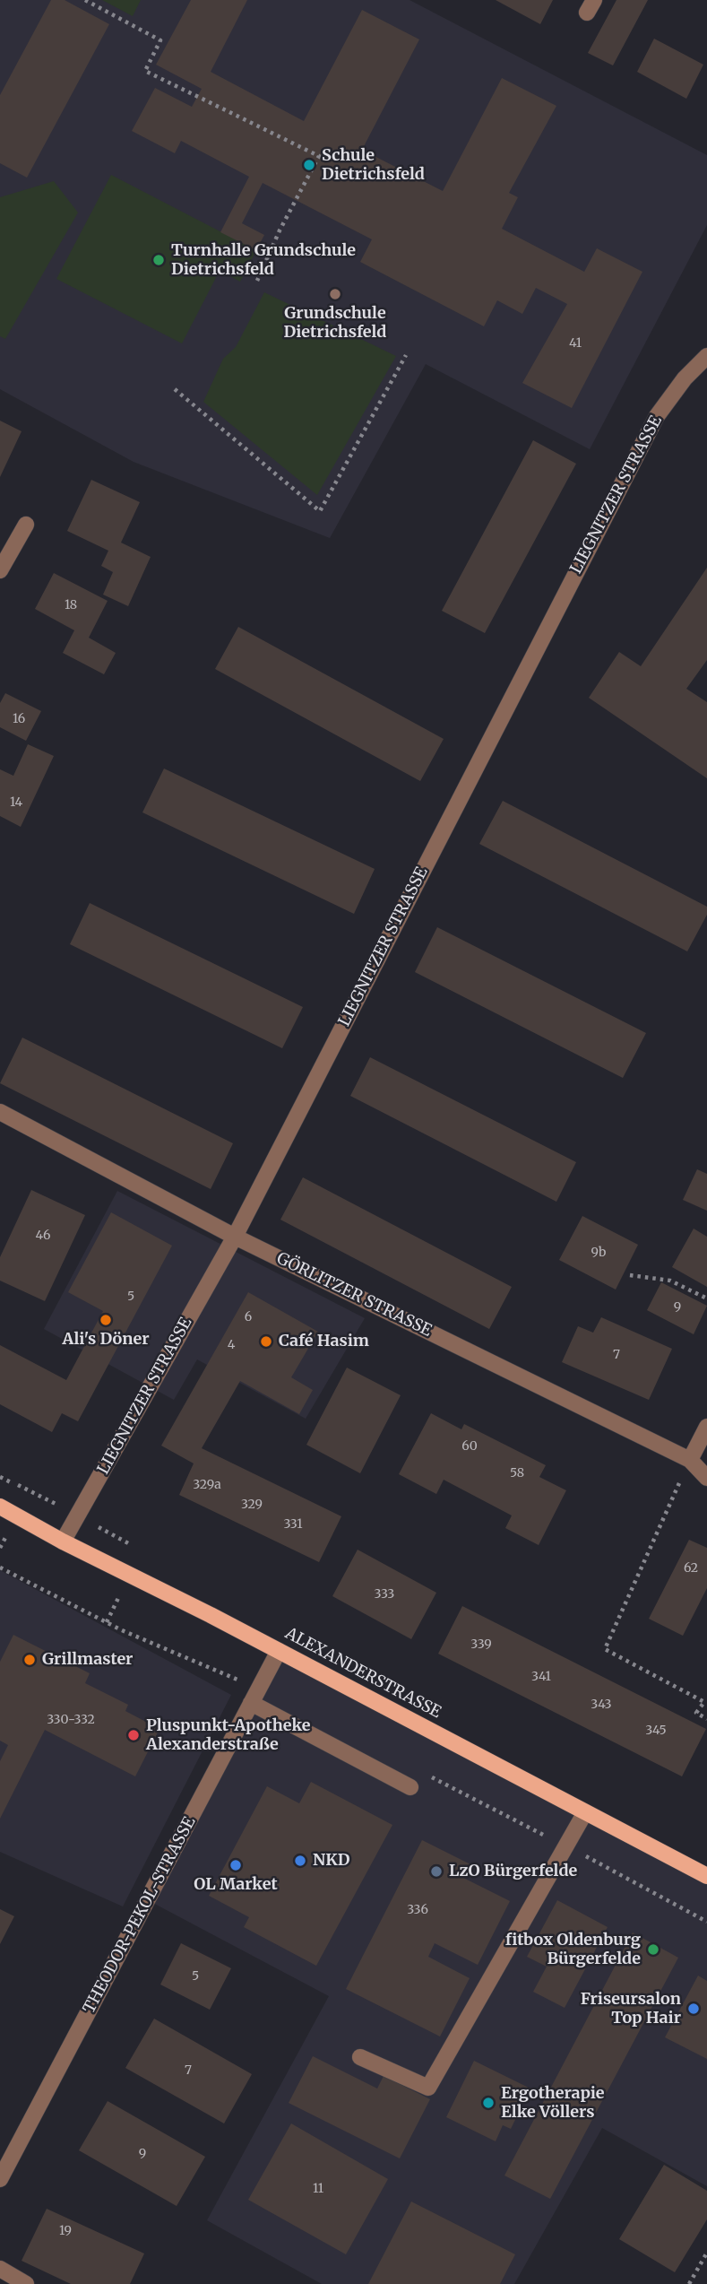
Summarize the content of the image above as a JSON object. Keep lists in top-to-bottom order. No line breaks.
{"streets":{"main road":["ALEXANDERSTRASSE"],"street":["LIEGNITZER STRASSE","GÖRLITZER STRASSE","THEODOR-PEKOL-STRASSE"]},"crossings":[["LIEGNITZER STRASSE","GÖRLITZER STRASSE"],["LIEGNITZER STRASSE","ALEXANDERSTRASSE"],["ALEXANDERSTRASSE","THEODOR-PEKOL-STRASSE"]],"places":["Schule Dietrichsfeld","Turnhalle Grundschule Dietrichsfeld","Grundschule Dietrichsfeld","Ali's Döner","Café Hasim","Grillmaster","Pluspunkt-Apotheke Alexanderstraße","NKD","OL Market","LzO Bürgerfelde","fitbox Oldenburg Bürgerfelde","Friseursalon Top Hair","Ergotherapie Elke Völlers"],"house_numbers":["41","18","16","14","46","9b","5","9","6","4","7","60","58","329a","329","331","62","333","339","341","343","330-332","345","336","5","7","9","11","19"]}
